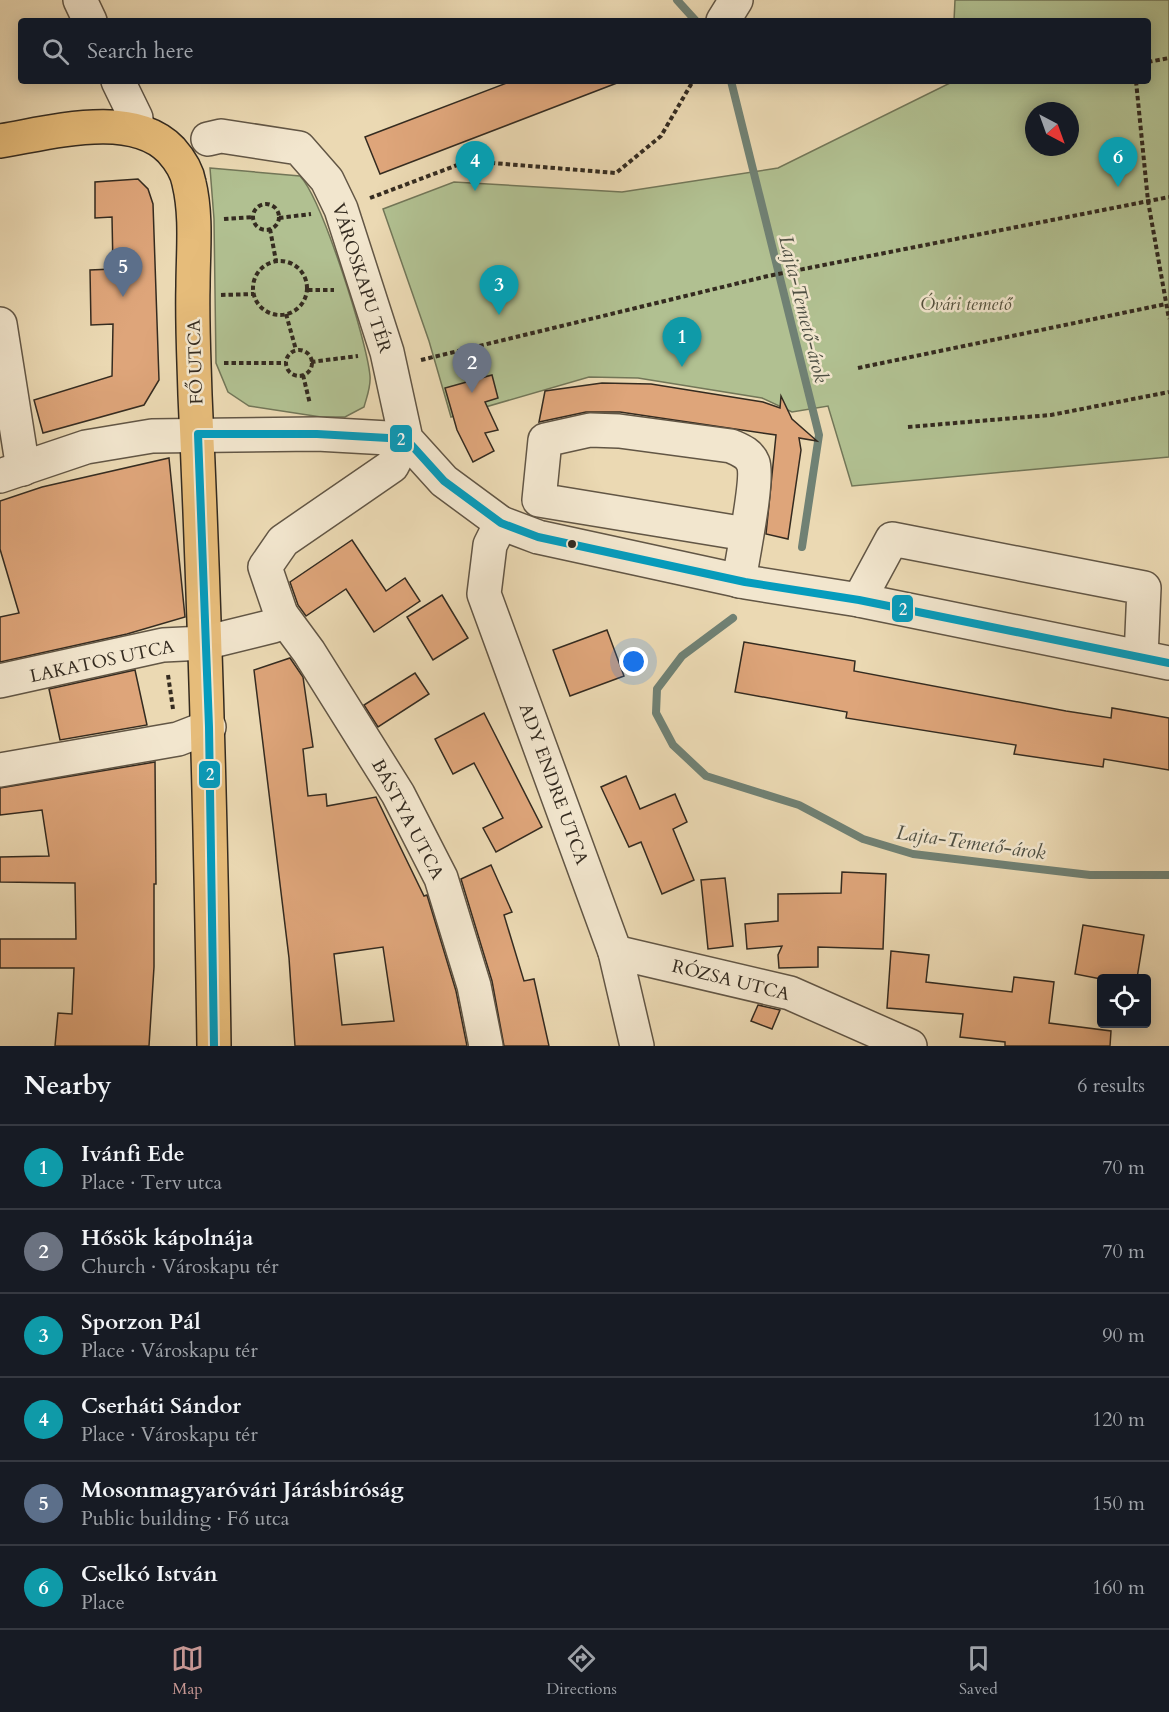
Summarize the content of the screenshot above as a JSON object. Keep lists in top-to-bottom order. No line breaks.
{"streets":{"main road":["FŐ UTCA"],"street":["VÁROSKAPU TÉR","LAKATOS UTCA","ADY ENDRE UTCA","BÁSTYA UTCA","RÓZSA UTCA"]},"crossings":[["FŐ UTCA","LAKATOS UTCA"],["ADY ENDRE UTCA","RÓZSA UTCA"]],"water":["Lajta-Temető-árok"],"parks":["Óvári temető"],"lines":["transit line 2"],"north":"bottom right","page":{"search":"Search here","pins":["6","4","5","3","1","2"],"heading":["Nearby","6 results"],"list":[{"mark":"1","name":"Ivánfi Ede","note":"Place · Terv utca","value":"70 m"},{"mark":"2","name":"Hősök kápolnája","note":"Church · Városkapu tér","value":"70 m"},{"mark":"3","name":"Sporzon Pál","note":"Place · Városkapu tér","value":"90 m"},{"mark":"4","name":"Cserháti Sándor","note":"Place · Városkapu tér","value":"120 m"},{"mark":"5","name":"Mosonmagyaróvári Járásbíróság","note":"Public building · Fő utca","value":"150 m"},{"mark":"6","name":"Cselkó István","note":"Place","value":"160 m"}],"nav":["Map","Directions","Saved"]}}
